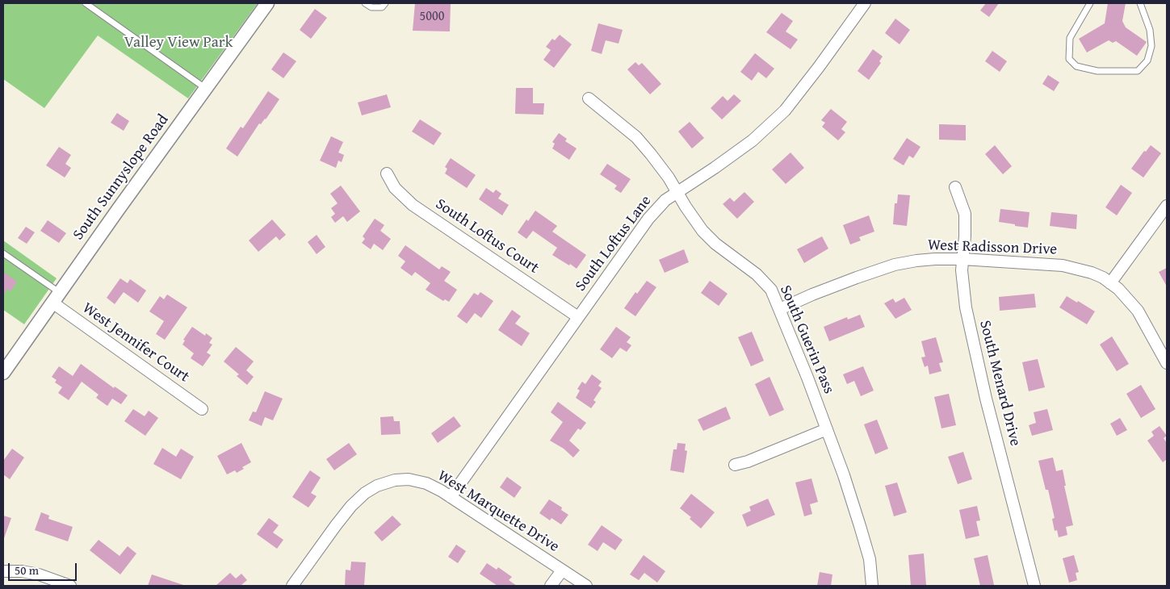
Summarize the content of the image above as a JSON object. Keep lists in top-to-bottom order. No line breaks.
{"streets":{"street":["South Sunnyslope Road","South Loftus Court","South Loftus Lane","West Radisson Drive","South Guerin Pass","West Jennifer Court","South Menard Drive","West Marquette Drive"]},"crossings":[["South Sunnyslope Road","West Jennifer Court"],["South Loftus Court","South Loftus Lane"],["South Loftus Lane","South Guerin Pass"],["South Loftus Lane","West Marquette Drive"],["West Radisson Drive","South Guerin Pass"],["West Radisson Drive","South Menard Drive"]],"parks":["Valley View Park"],"house_numbers":["5000"],"scale_bar":"50 m"}
